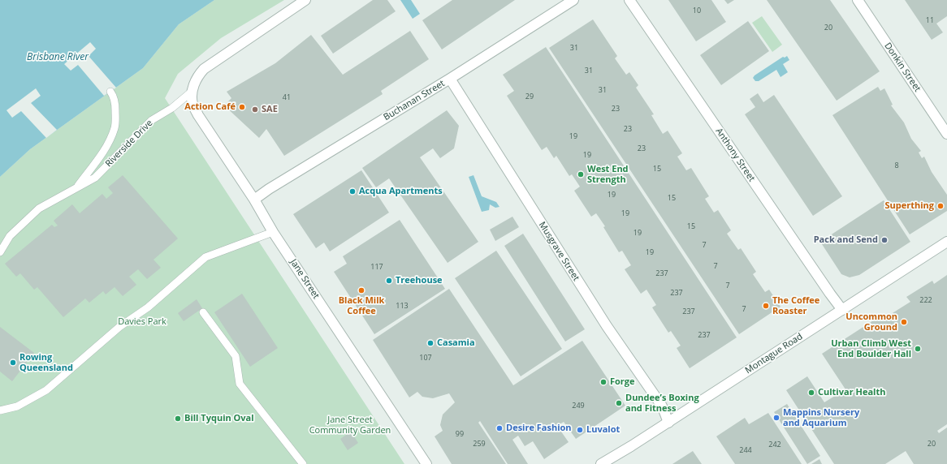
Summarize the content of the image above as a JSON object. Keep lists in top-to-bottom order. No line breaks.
{"streets":{"street":["Donkin Street","Buchanan Street","Anthony Street","Musgrave Street","Jane Street","Montague Road"],"lane":["Riverside Drive"]},"crossings":[["Buchanan Street","Musgrave Street"],["Buchanan Street","Jane Street"],["Riverside Drive","Jane Street"],["Anthony Street","Montague Road"],["Musgrave Street","Montague Road"]],"water":["Brisbane River"],"parks":["Davies Park","Jane Street Community Garden"],"places":["Action Café","SAE","West End Strength","Acqua Apartments","Superthing","Pack and Send","Treehouse","Black Milk Coffee","The Coffee Roaster","Uncommon Ground","Casamia","Urban Climb West End Boulder Hall","Rowing Queensland","Forge","Cultivar Health","Dundee’s Boxing and Fitness","Mappins Nursery and Aquarium","Bill Tyquin Oval","Desire Fashion","Luvalot"],"house_numbers":["10","11","20","31","31","31","29","41","23","23","19","23","19","8","15","19","15","19","15","19","7","19","7","117","237","7","237","222","113","7","237","237","107","249","99","259","20","242","244"]}
